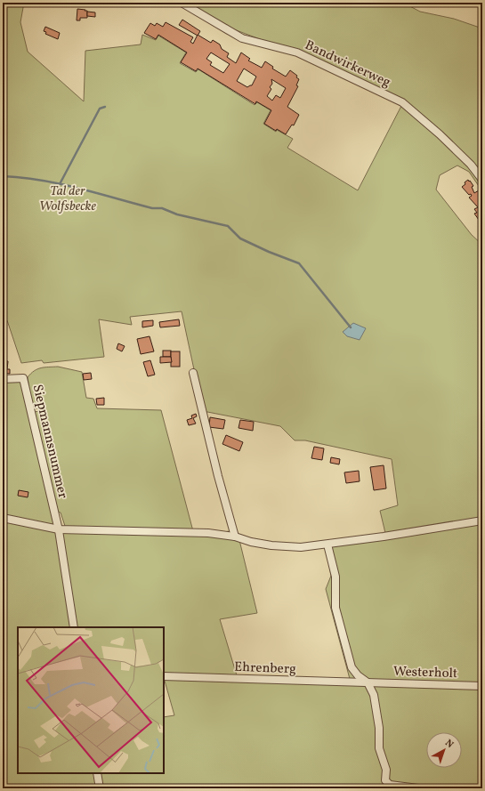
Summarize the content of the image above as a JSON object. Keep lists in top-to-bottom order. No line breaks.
{"streets":{"street":["Bandwirkerweg","Siepmannsnummer","Ehrenberg","Westerholt"]},"crossings":[["Ehrenberg","Westerholt"]],"parks":["Tal der Wolfsbecke"],"north":"top right"}
